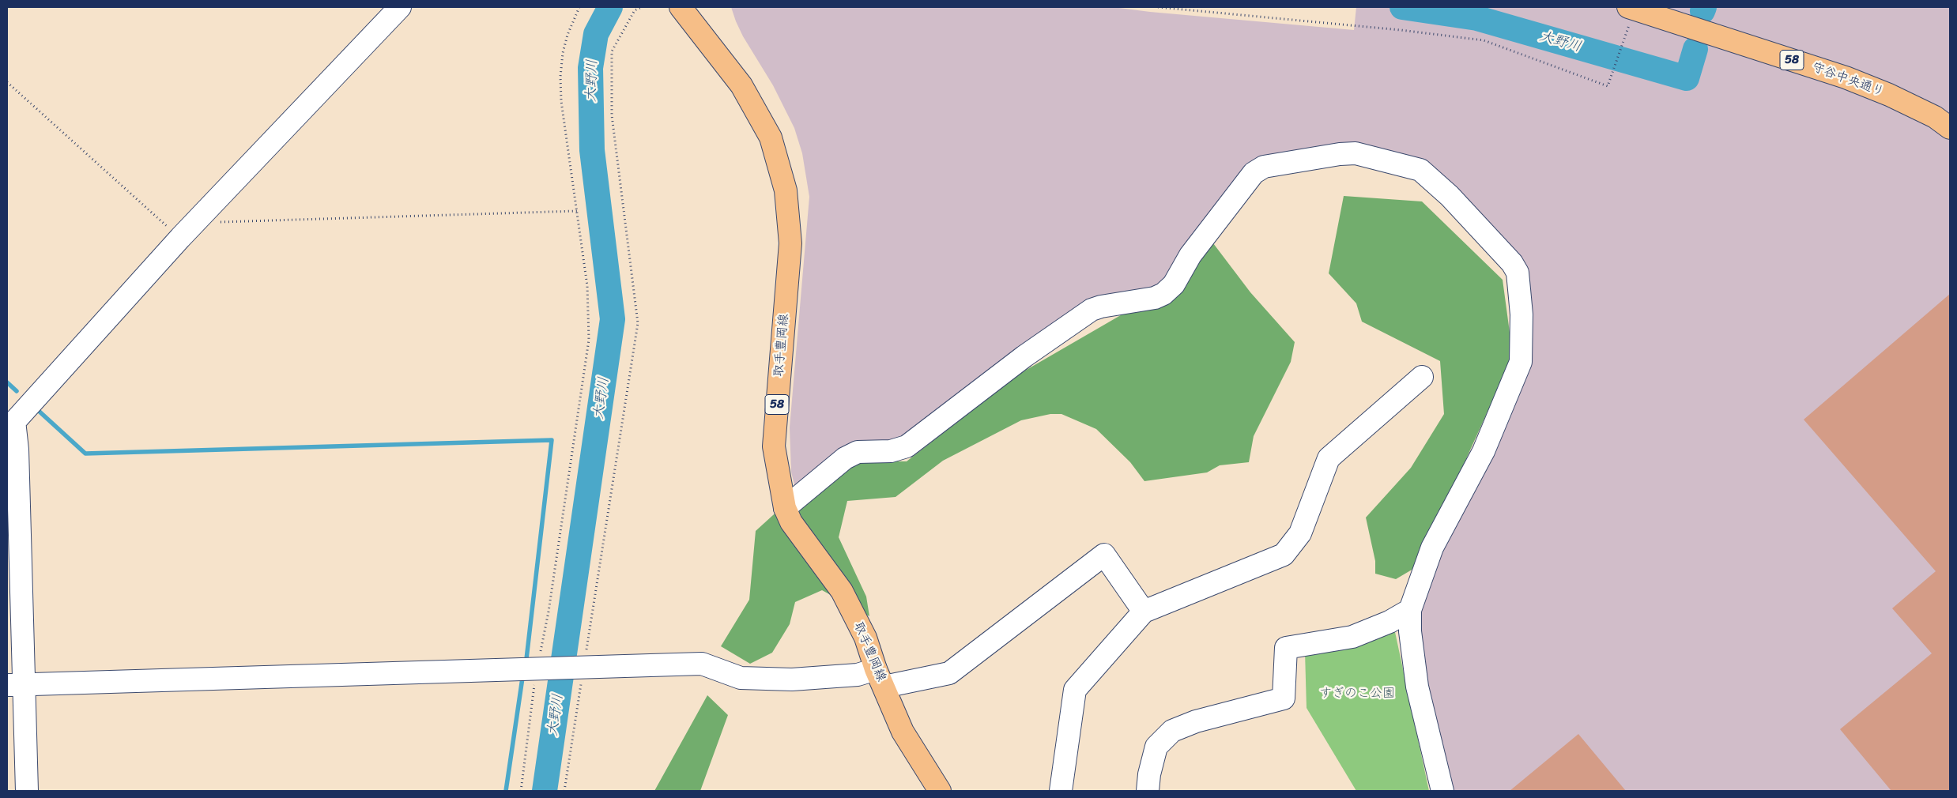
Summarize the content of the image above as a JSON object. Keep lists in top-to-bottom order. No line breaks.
{"streets":{"main road":["58","守谷中央通り","取手豊岡線"]},"water":["大野川"],"parks":["すぎのこ公園"]}
